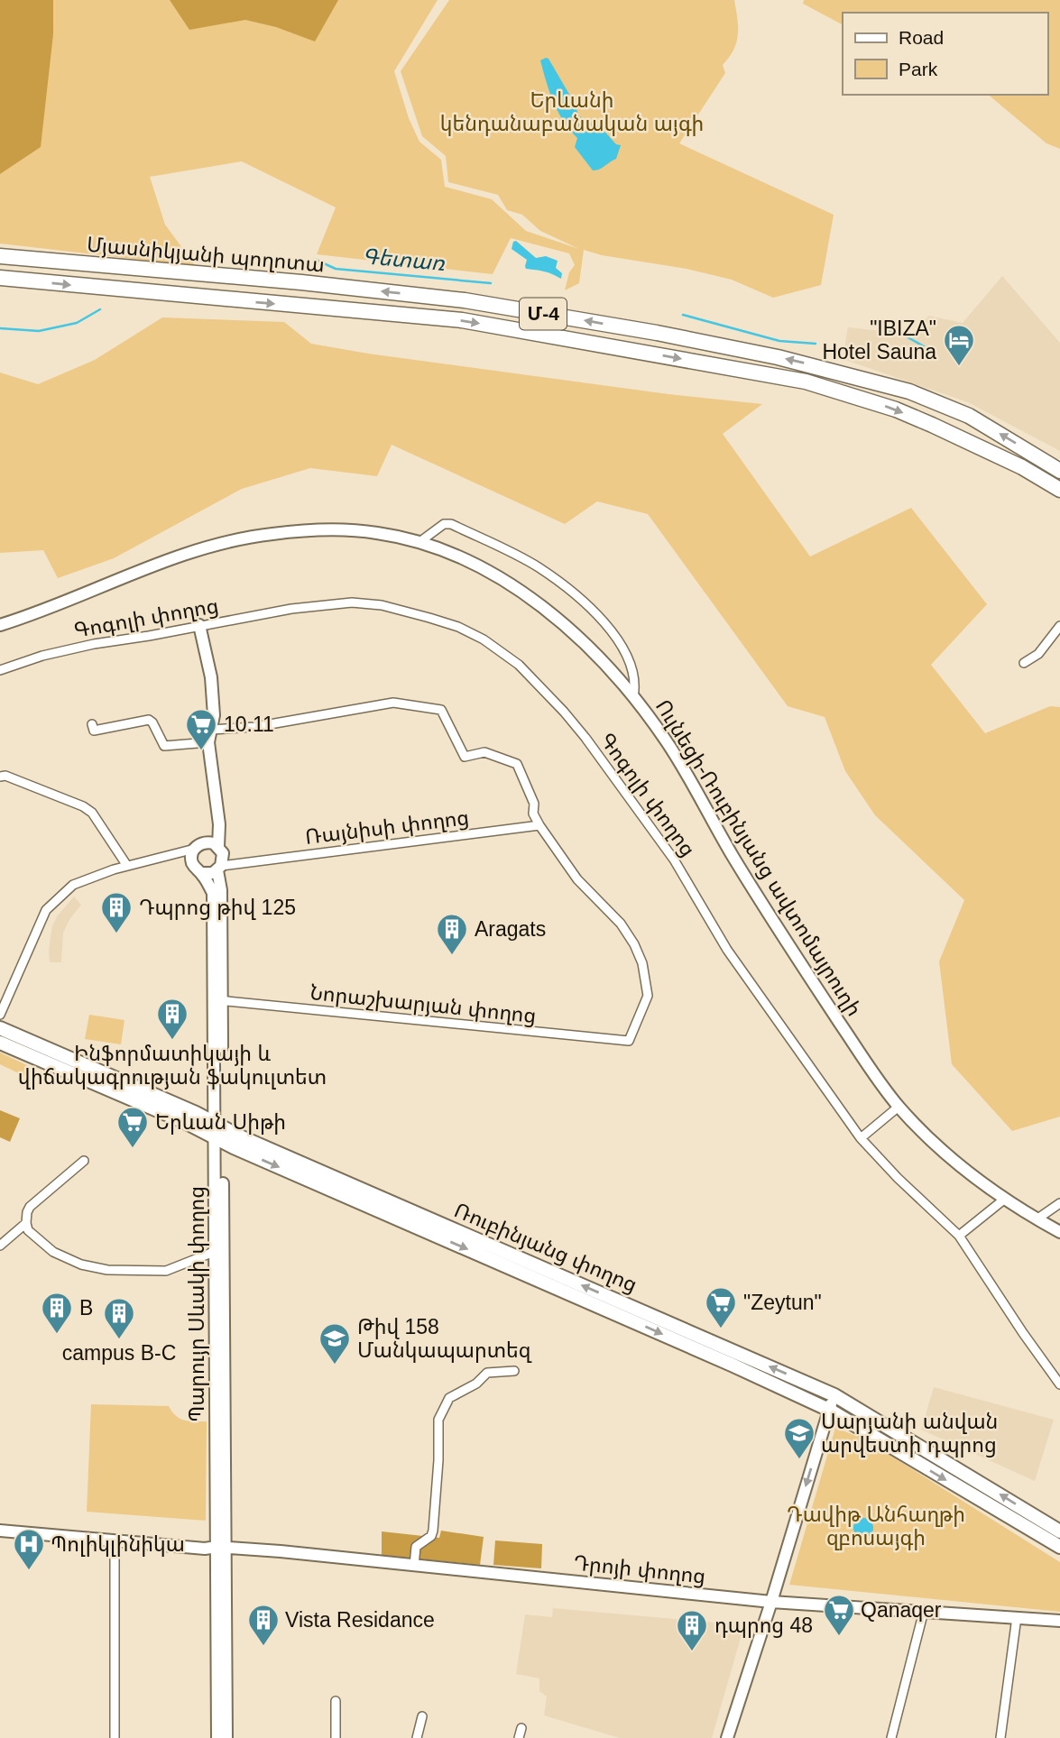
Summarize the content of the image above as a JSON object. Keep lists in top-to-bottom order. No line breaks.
{"streets":{"highway":["Մյասնիկյանի պողոտա","Մ-4"],"main road":["Ռուբինյանց փողոց"],"street":["Գոգոլի փողոց","Ռայնիսի փողոց","Ուլնեցի-Ռուբինյանց ավտոմայրուղի","Նորաշխարյան փողոց","Պարույր Սևակի փողոց","Դրոյի փողոց"]},"crossings":[["Ռայնիսի փողոց","Նորաշխարյան փողոց"],["Ռայնիսի փողոց","Պարույր Սևակի փողոց"],["Նորաշխարյան փողոց","Պարույր Սևակի փողոց"],["Ռուբինյանց փողոց","Պարույր Սևակի փողոց"],["Պարույր Սևակի փողոց","Դրոյի փողոց"]],"water":["Գետառ"],"parks":["Երևանի կենդանաբանական այգի","Դավիթ Անհաղթի զբոսայգի"],"places":{"hotel":["\"IBIZA\" Hotel Sauna"],"supermarket":["10.11","Երևան Սիթի","\"Zeytun\"","Qanaqer"],"building":["Դպրոց թիվ 125","Aragats","Ինֆորմատիկայի և վիճակագրության ֆակուլտետ","B","campus B-C","Vista Residance","դպրոց 48"],"school or university":["Թիվ 158 Մանկապարտեզ","Սարյանի անվան արվեստի դպրոց"],"hospital":["Պոլիկլինիկա"]},"legend":["Road","Park"]}
